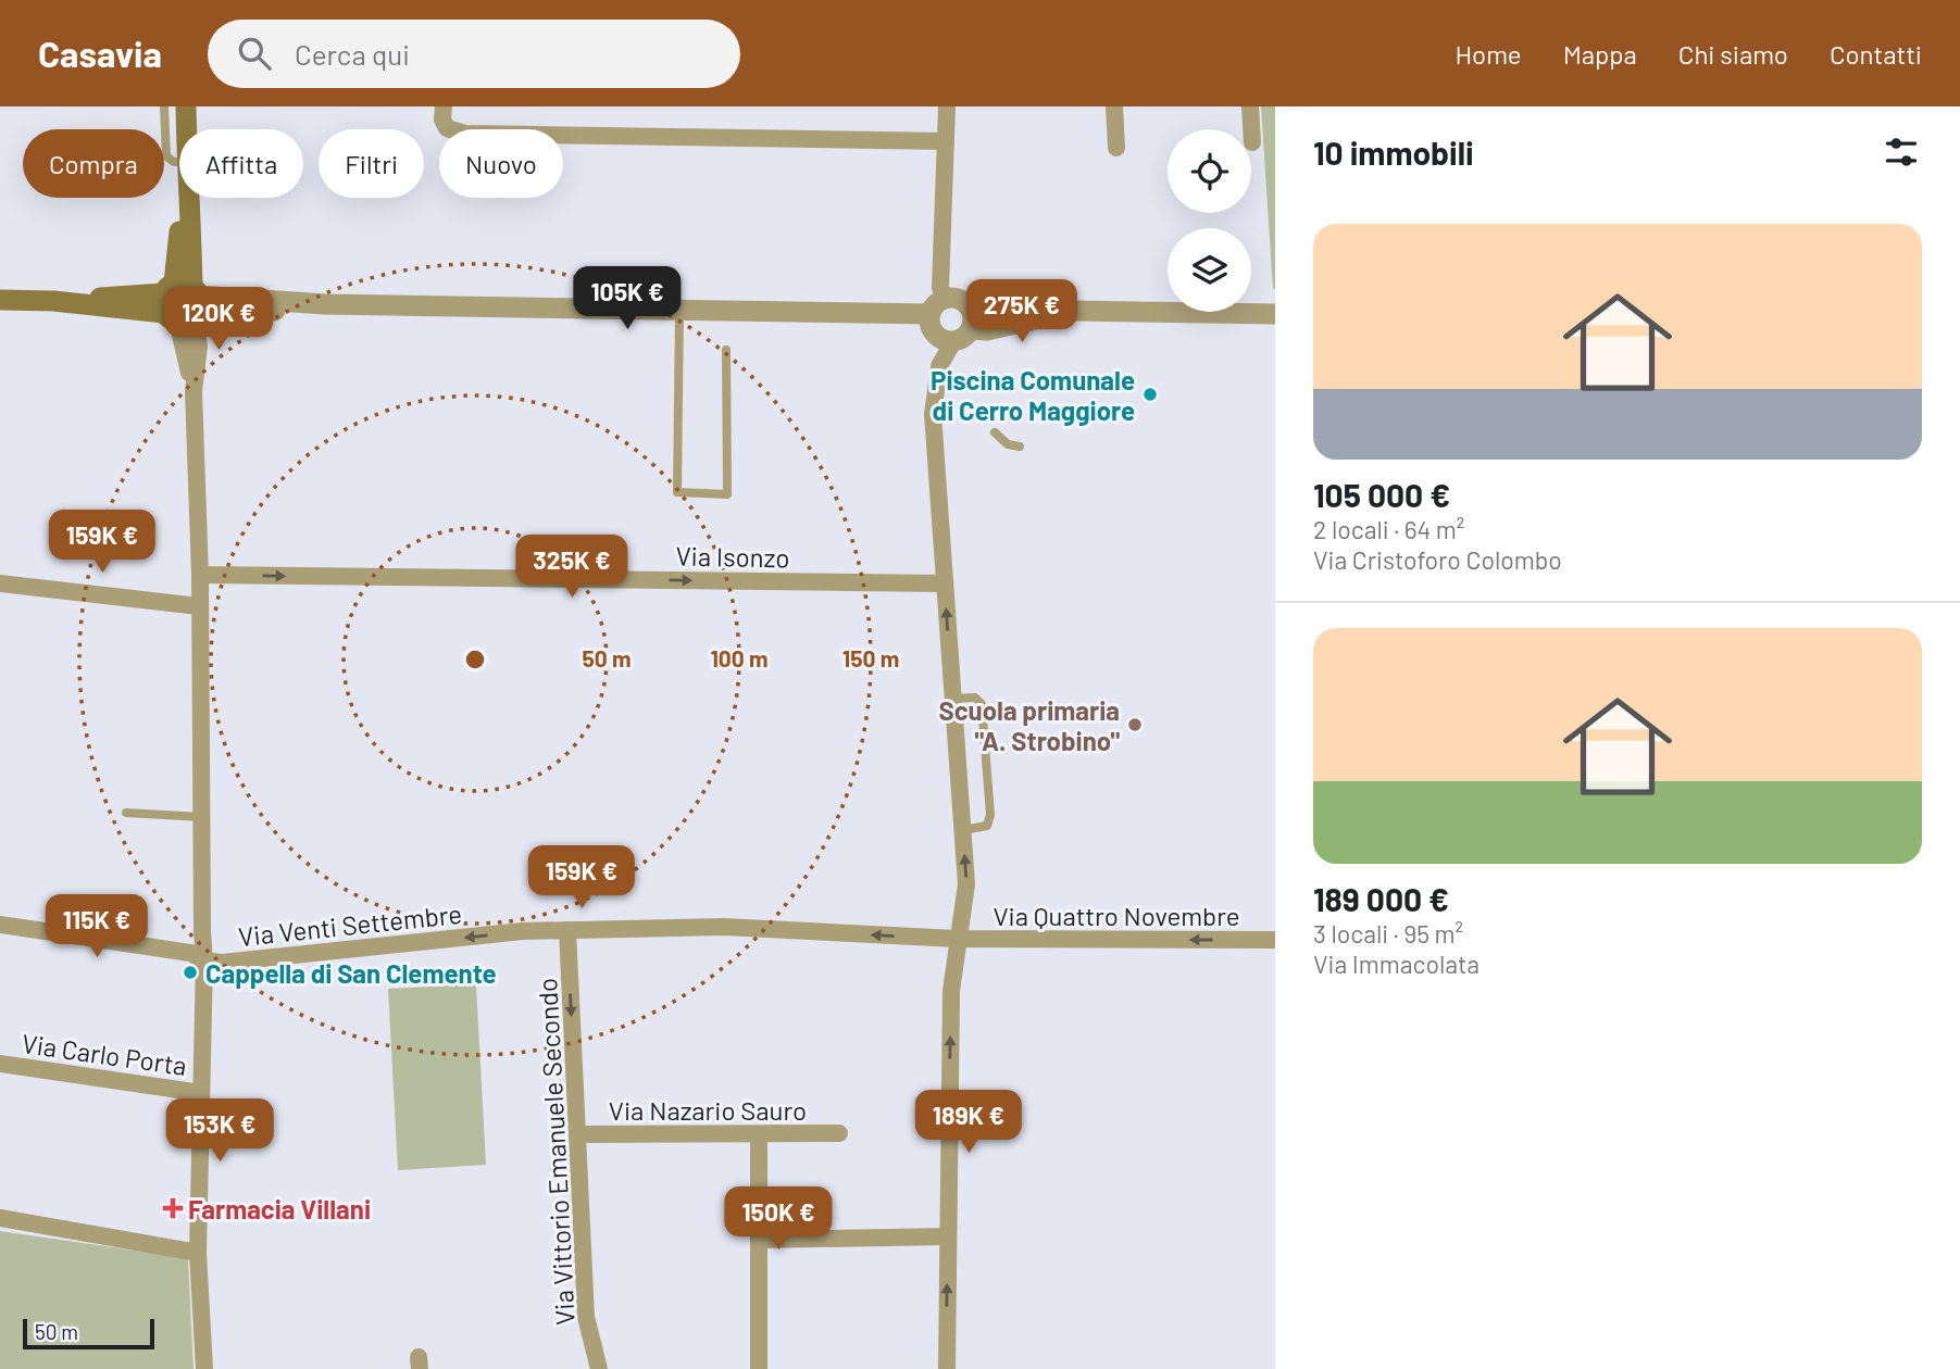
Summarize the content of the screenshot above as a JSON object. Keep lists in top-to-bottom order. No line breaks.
{"streets":{"street":["Via Isonzo","Via Quattro Novembre","Via Venti Settembre","Via Carlo Porta","Via Nazario Sauro","Via Vittorio Emanuele Secondo"]},"crossings":[["Via Quattro Novembre","Via Venti Settembre"],["Via Venti Settembre","Via Vittorio Emanuele Secondo"],["Via Nazario Sauro","Via Vittorio Emanuele Secondo"]],"one_way":["Via Isonzo","Via Quattro Novembre","Via Venti Settembre","Via Vittorio Emanuele Secondo"],"places":{"other":["Piscina Comunale di Cerro Maggiore","Scuola primaria \"A. Strobino\"","Cappella di San Clemente"],"health":["Farmacia Villani"]},"scale_bar":"50 m","page":{"header":"Casavia","search":"Cerca qui","nav":["Home","Mappa","Chi siamo","Contatti"],"heading":"10 immobili","chip":["Compra","Affitta","Filtri","Nuovo"],"list":[{"name":"105 000 €","note":"2 locali · 64 m² · Via Cristoforo Colombo"},{"name":"189 000 €","note":"3 locali · 95 m² · Via Immacolata"}],"price":["105K €","275K €","120K €","159K €","325K €","159K €","115K €","189K €","153K €","150K €"],"scale":"50 m"},"rings":["50 m","100 m","150 m"]}
